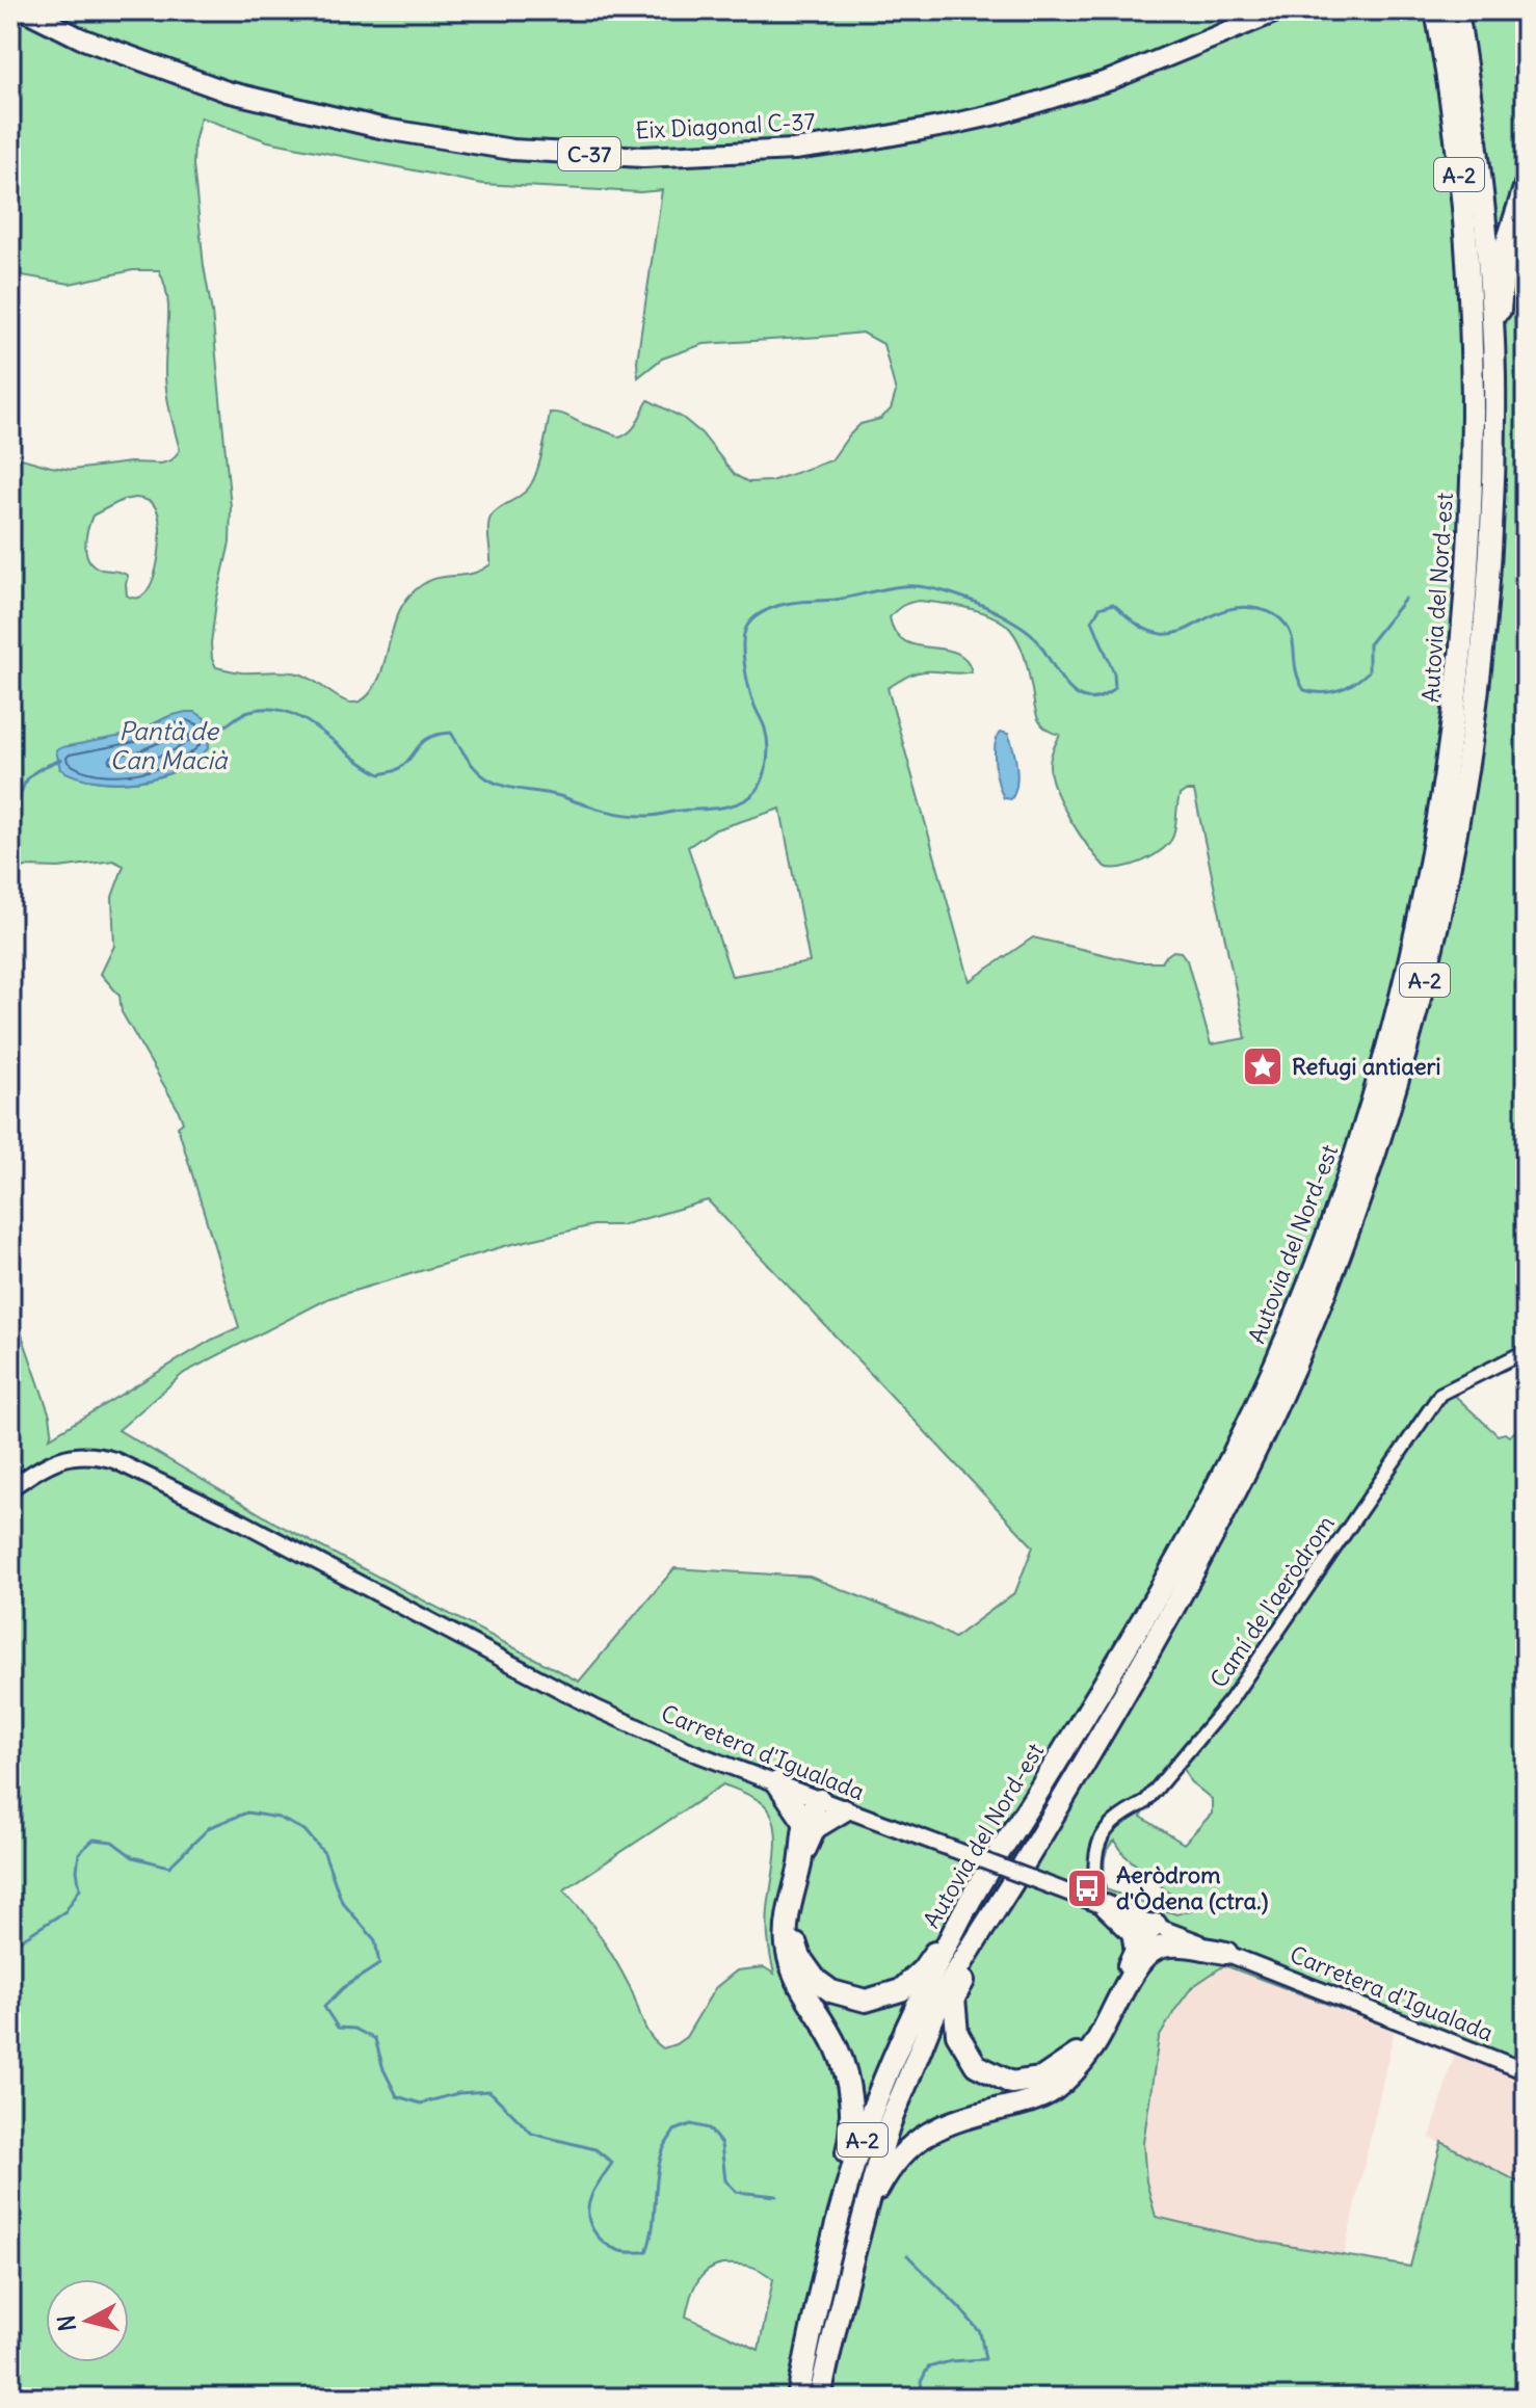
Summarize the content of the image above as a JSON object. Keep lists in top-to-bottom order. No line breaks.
{"streets":{"highway":["Eix Diagonal C-37","C-37","A-2","Autovia del Nord-est"],"street":["Camí de l'aeròdrom","Carretera d'Igualada"]},"crossings":[["Camí de l'aeròdrom","Carretera d'Igualada"]],"water":["Pantà de Can Macià"],"places":{"place":["Refugi antiaeri"],"bus stop":["Aeròdrom d'Òdena (ctra.)"]},"north":"left"}
